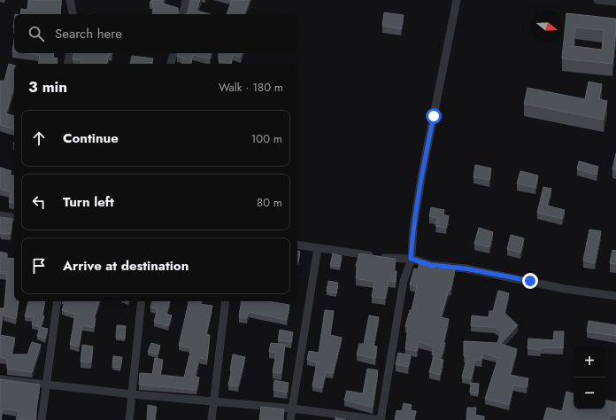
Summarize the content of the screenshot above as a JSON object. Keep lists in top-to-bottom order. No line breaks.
{"north":"right","page":{"search":"Search here","heading":["3 min","Walk · 180 m"],"list":[["Continue","100 m"],["Turn left","80 m"],"Arrive at destination"],"map_buttons":["+","−"]}}
